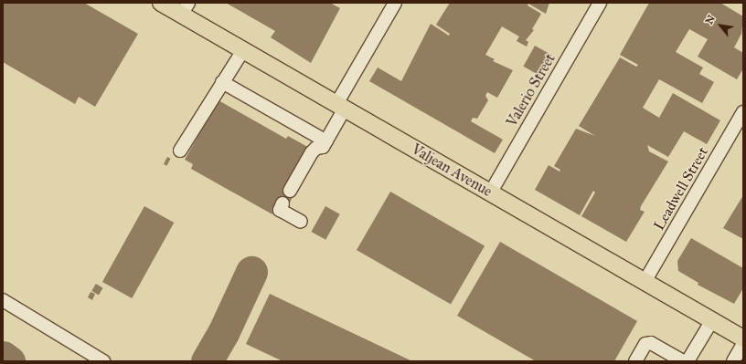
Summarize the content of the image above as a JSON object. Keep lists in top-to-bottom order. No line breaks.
{"streets":{"main road":["Valjean Avenue"],"street":["Valerio Street","Leadwell Street"]},"crossings":[["Valerio Street","Valjean Avenue"],["Valjean Avenue","Leadwell Street"]],"north":"top left"}
